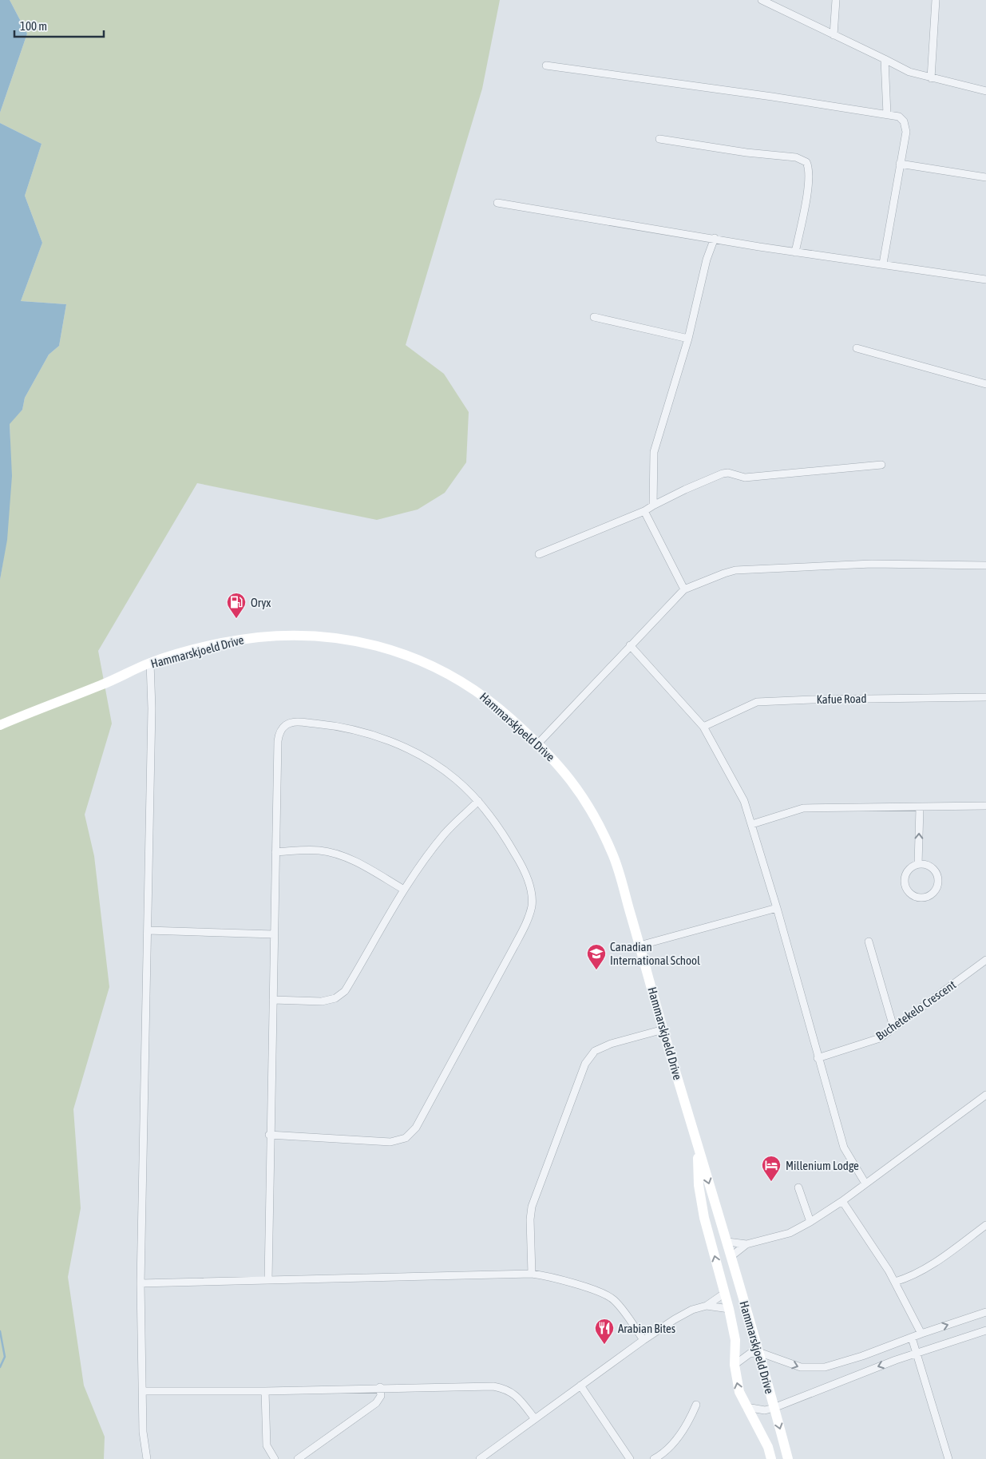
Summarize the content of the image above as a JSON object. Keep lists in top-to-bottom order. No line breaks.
{"streets":{"main road":["Hammarskjoeld Drive"],"street":["Kafue Road","Buchetekelo Crescent"]},"places":{"fuel station":["Oryx"],"school or university":["Canadian International School"],"hotel":["Millenium Lodge"],"restaurant":["Arabian Bites"]},"scale_bar":"100 m"}
